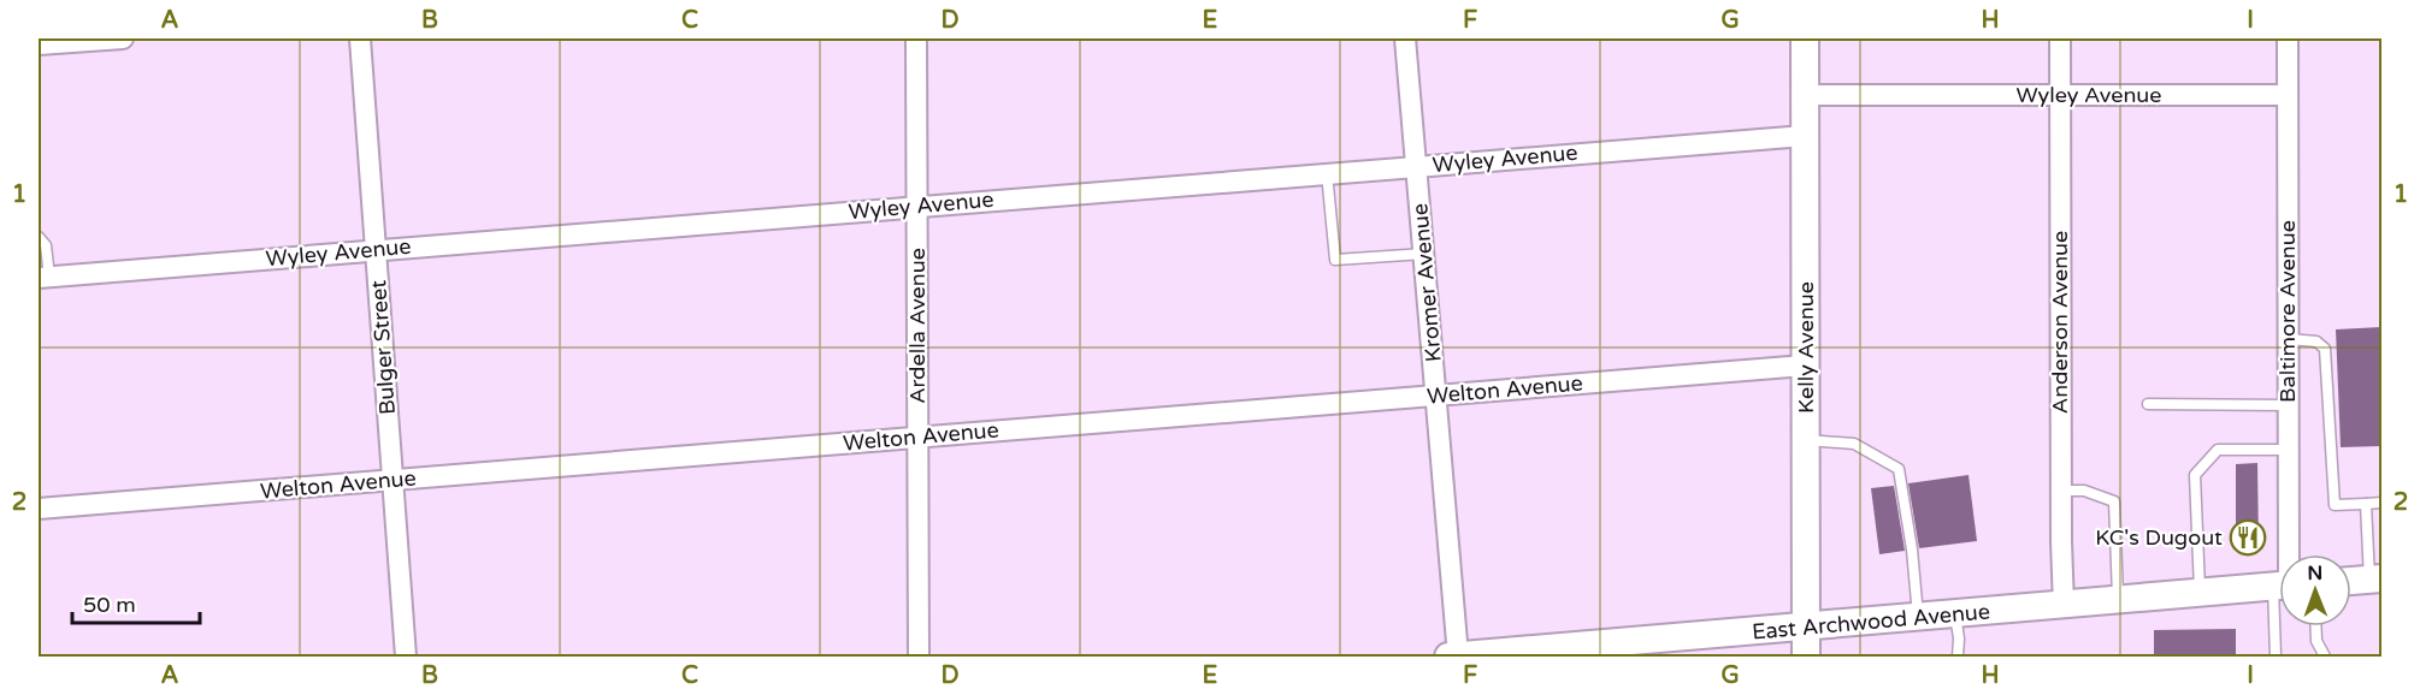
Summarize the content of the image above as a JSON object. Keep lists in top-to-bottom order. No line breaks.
{"streets":{"main road":["Kelly Avenue","East Archwood Avenue"],"street":["Wyley Avenue","Kromer Avenue","Baltimore Avenue","Anderson Avenue","Ardella Avenue","Bulger Street","Welton Avenue"]},"crossings":[["Wyley Avenue","Kromer Avenue"],["Wyley Avenue","Baltimore Avenue"],["Wyley Avenue","Anderson Avenue"],["Wyley Avenue","Ardella Avenue"],["Wyley Avenue","Bulger Street"],["Wyley Avenue","Kelly Avenue"],["Kromer Avenue","Welton Avenue"],["Kromer Avenue","East Archwood Avenue"],["Anderson Avenue","East Archwood Avenue"],["Ardella Avenue","Welton Avenue"],["Bulger Street","Welton Avenue"],["Kelly Avenue","Welton Avenue"],["Kelly Avenue","East Archwood Avenue"]],"places":{"restaurant":["KC's Dugout"]},"scale_bar":"50 m","north":"top","grid":{"columns":["A","B","C","D","E","F","G","H","I"],"rows":["1","2"]}}
